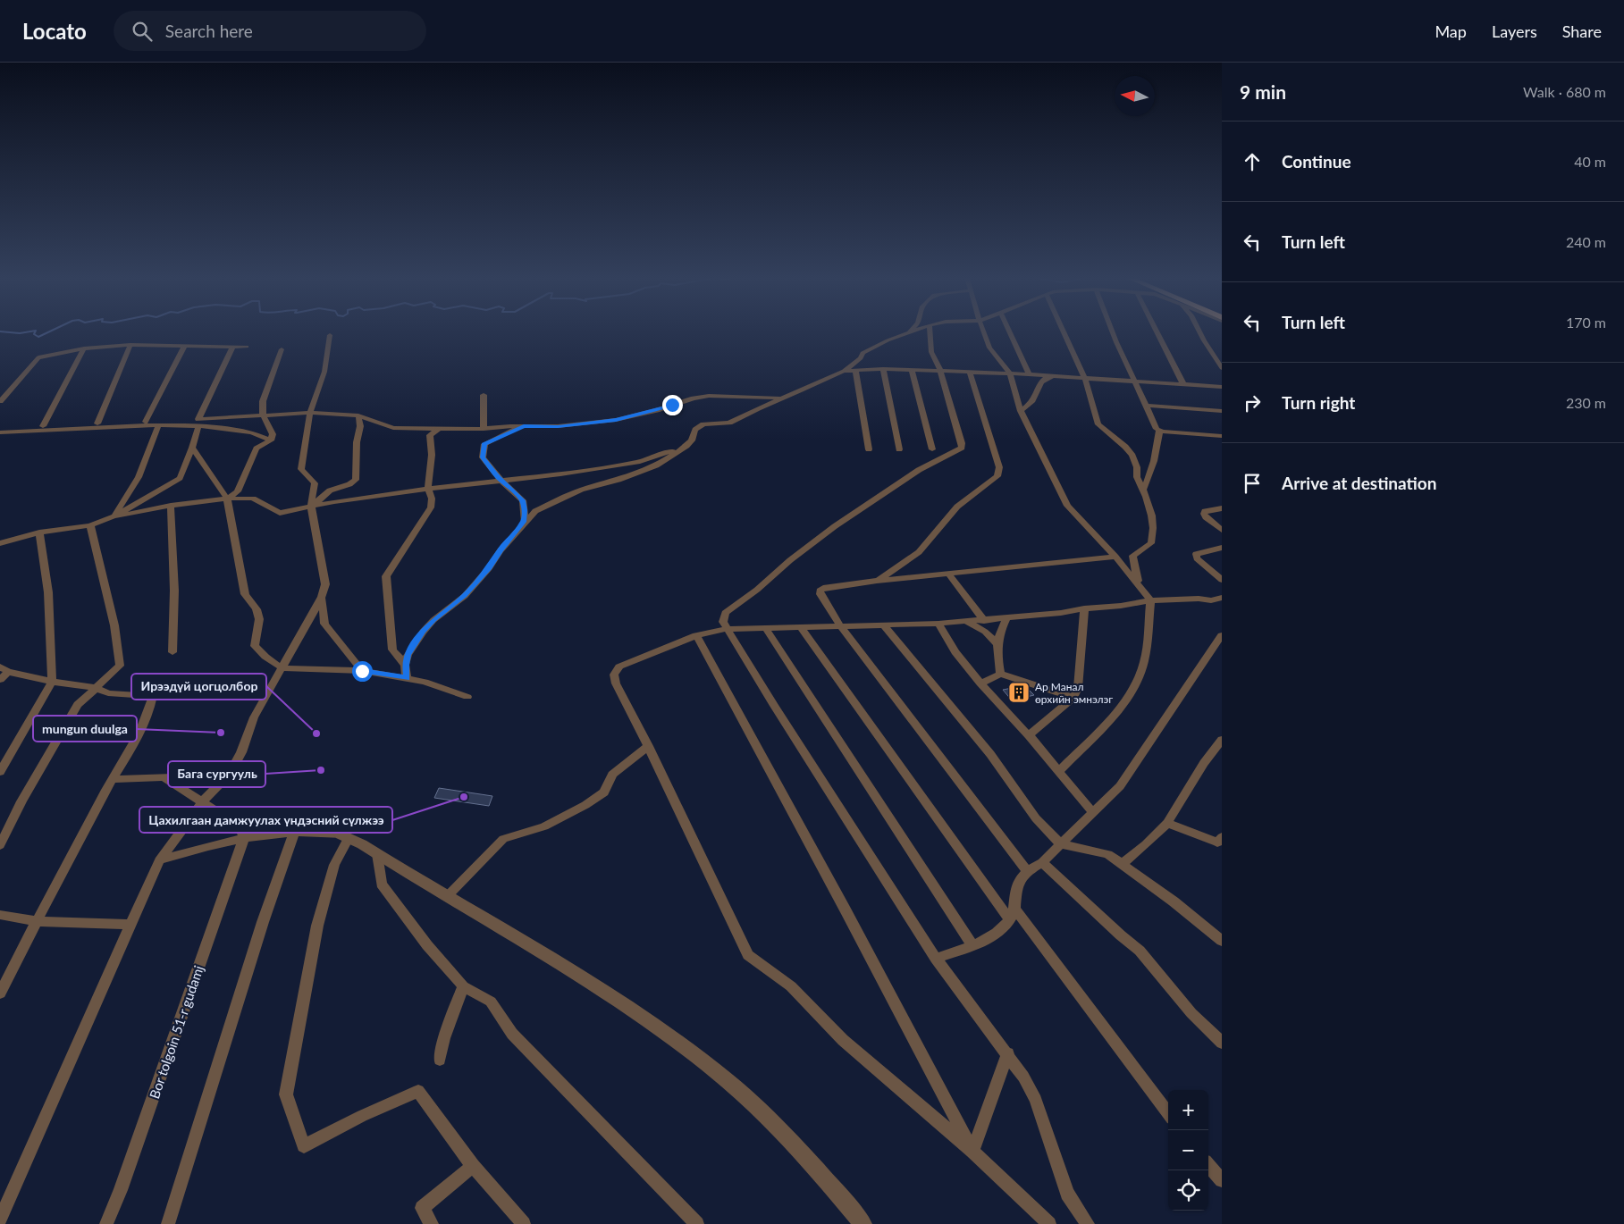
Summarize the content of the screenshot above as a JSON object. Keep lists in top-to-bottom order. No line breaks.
{"streets":{"street":["Bor tolgoin 51-r gudamj"]},"places":{"building":["Ар Манал өрхийн эмнэлэг"],"other":["mungun duulga","Ирээдүй цогцолбор","Бага сургууль","Цахилгаан дамжуулах үндэсний сүлжээ"]},"north":"left","page":{"header":"Locato","search":"Search here","nav":["Map","Layers","Share"],"heading":["9 min","Walk · 680 m"],"list":[["Continue","40 m"],["Turn left","240 m"],["Turn left","170 m"],["Turn right","230 m"],"Arrive at destination"],"map_buttons":["+","−"]}}
